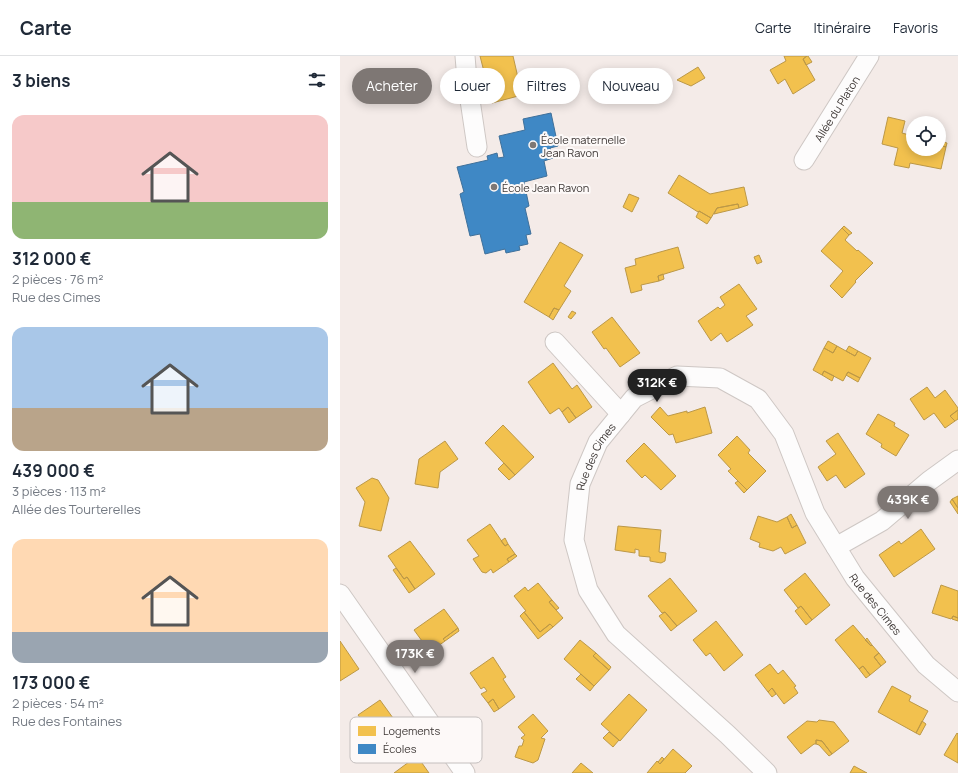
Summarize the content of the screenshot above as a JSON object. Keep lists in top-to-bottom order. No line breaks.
{"streets":{"street":["Allée du Platon","Rue des Cimes"]},"places":["École maternelle Jean Ravon","École Jean Ravon"],"legend":["Logements","Écoles"],"page":{"header":"Carte","nav":["Carte","Itinéraire","Favoris"],"heading":"3 biens","chip":["Acheter","Louer","Filtres","Nouveau"],"list":[{"name":"312 000 €","note":"2 pièces · 76 m² · Rue des Cimes"},{"name":"439 000 €","note":"3 pièces · 113 m² · Allée des Tourterelles"},{"name":"173 000 €","note":"2 pièces · 54 m² · Rue des Fontaines"}],"price":["312K €","439K €","173K €"]}}
